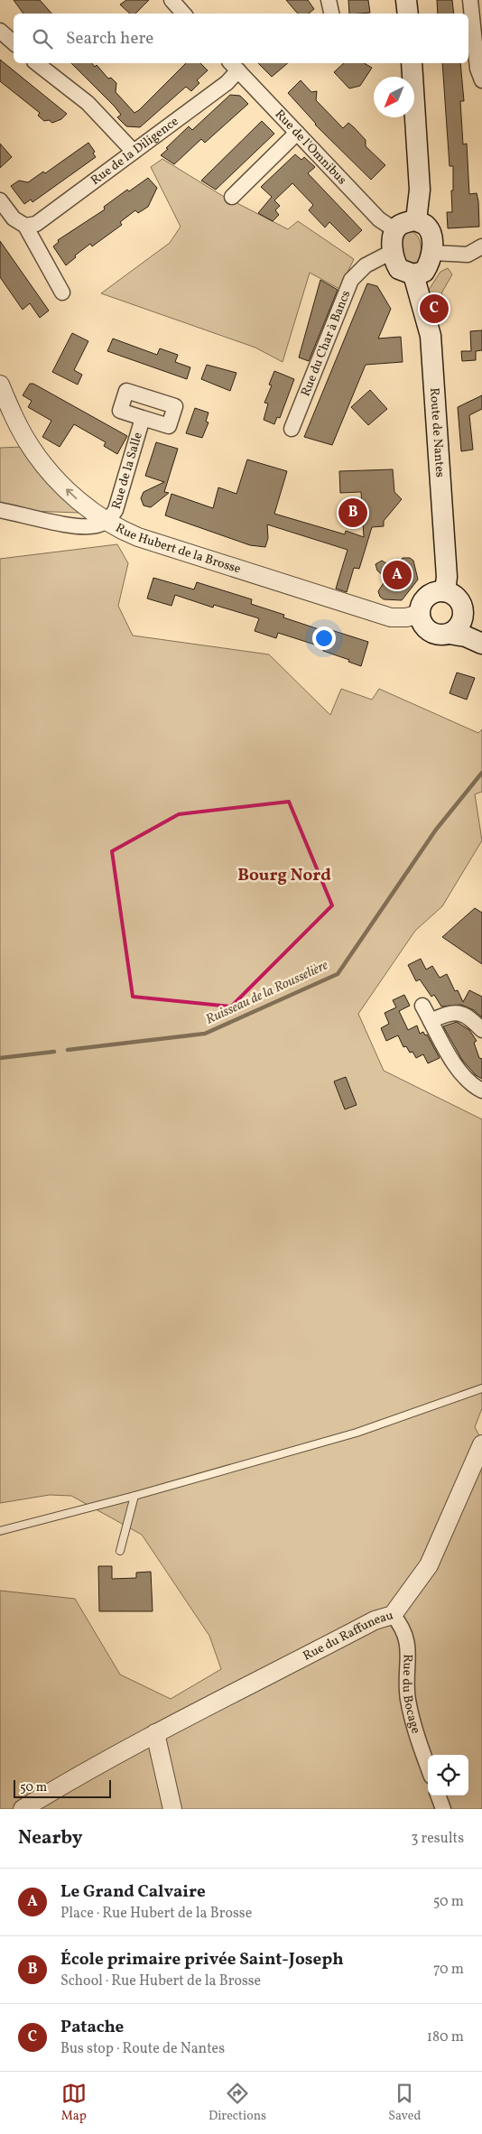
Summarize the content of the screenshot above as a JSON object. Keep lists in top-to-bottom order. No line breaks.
{"streets":{"main road":["Route de Nantes"],"street":["Rue de l'Omnibus","Rue de la Diligence","Rue du Char à Bancs","Rue de la Salle","Rue Hubert de la Brosse","Rue du Raffuneau","Rue du Bocage"]},"crossings":[["Rue de l'Omnibus","Rue de la Diligence"],["Rue de l'Omnibus","Rue du Char à Bancs"],["Rue de l'Omnibus","Route de Nantes"],["Rue du Char à Bancs","Route de Nantes"],["Route de Nantes","Rue Hubert de la Brosse"],["Rue de la Salle","Rue Hubert de la Brosse"],["Rue du Raffuneau","Rue du Bocage"]],"districts":["Bourg Nord"],"water":["Ruisseau de la Rousselière"],"scale_bar":"50 m","north":"bottom left","page":{"search":"Search here","pins":["C","B","A"],"scale":"50 m","heading":["Nearby","3 results"],"list":[{"mark":"A","name":"Le Grand Calvaire","note":"Place · Rue Hubert de la Brosse","value":"50 m"},{"mark":"B","name":"École primaire privée Saint-Joseph","note":"School · Rue Hubert de la Brosse","value":"70 m"},{"mark":"C","name":"Patache","note":"Bus stop · Route de Nantes","value":"180 m"}],"nav":["Map","Directions","Saved"]}}
